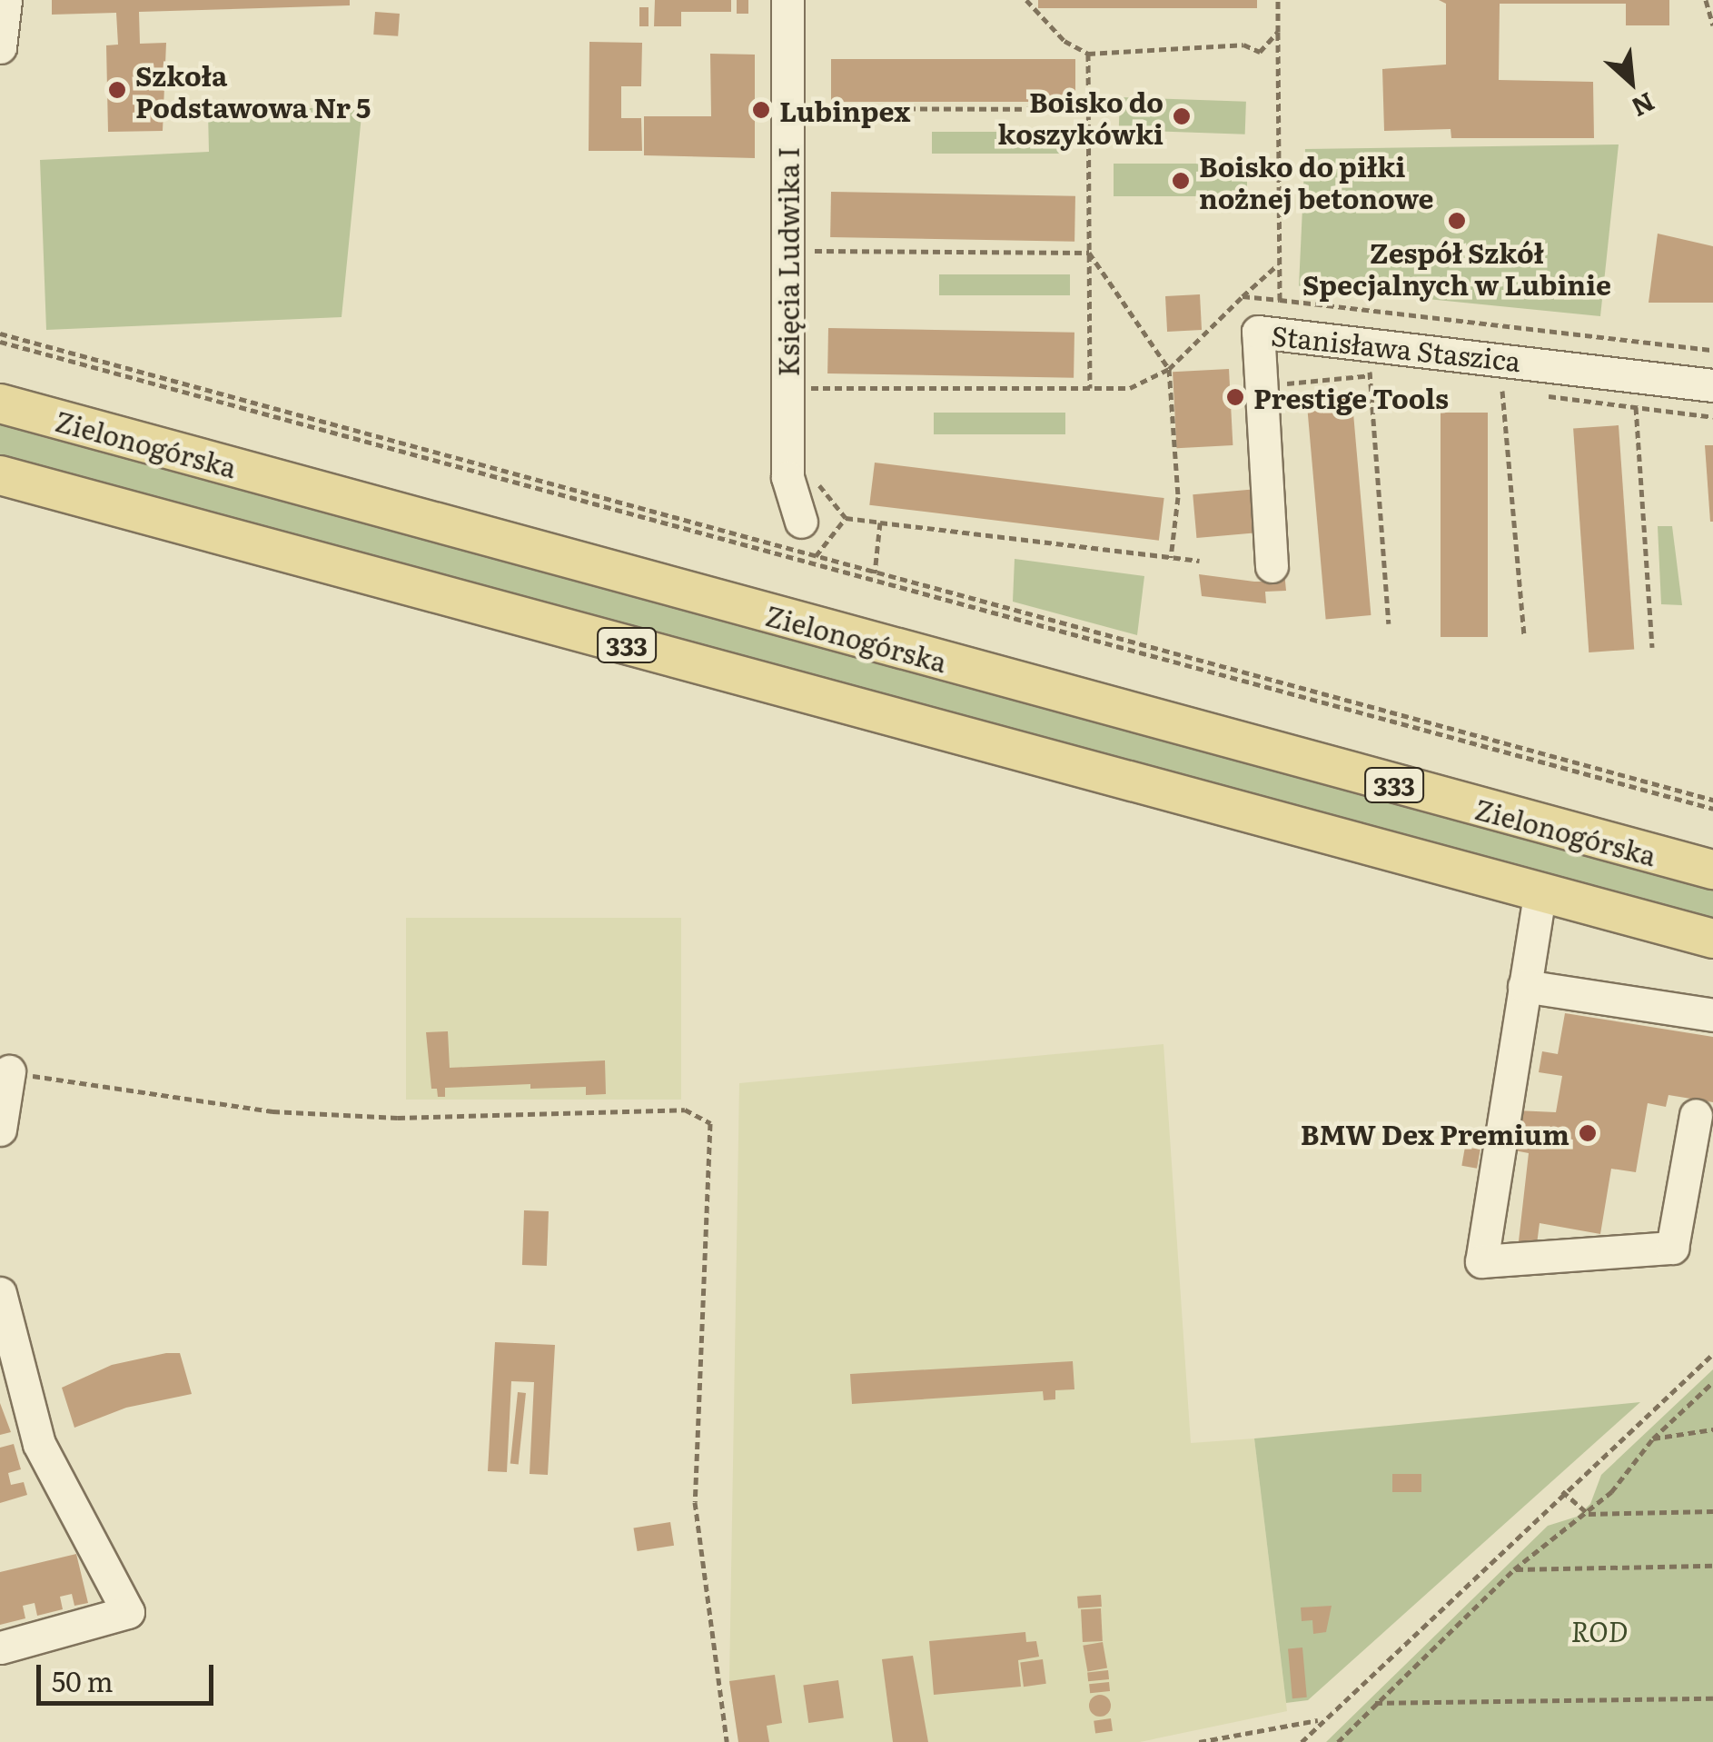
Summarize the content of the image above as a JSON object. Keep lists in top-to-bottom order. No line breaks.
{"streets":{"main road":["Zielonogórska","333"],"street":["Księcia Ludwika I","Stanisława Staszica"]},"parks":["ROD"],"places":["Szkoła Podstawowa Nr 5","Lubinpex","Boisko do koszykówki","Boisko do piłki nożnej betonowe","Zespół Szkół Specjalnych w Lubinie","Prestige Tools","BMW Dex Premium"],"scale_bar":"50 m","north":"bottom right"}
